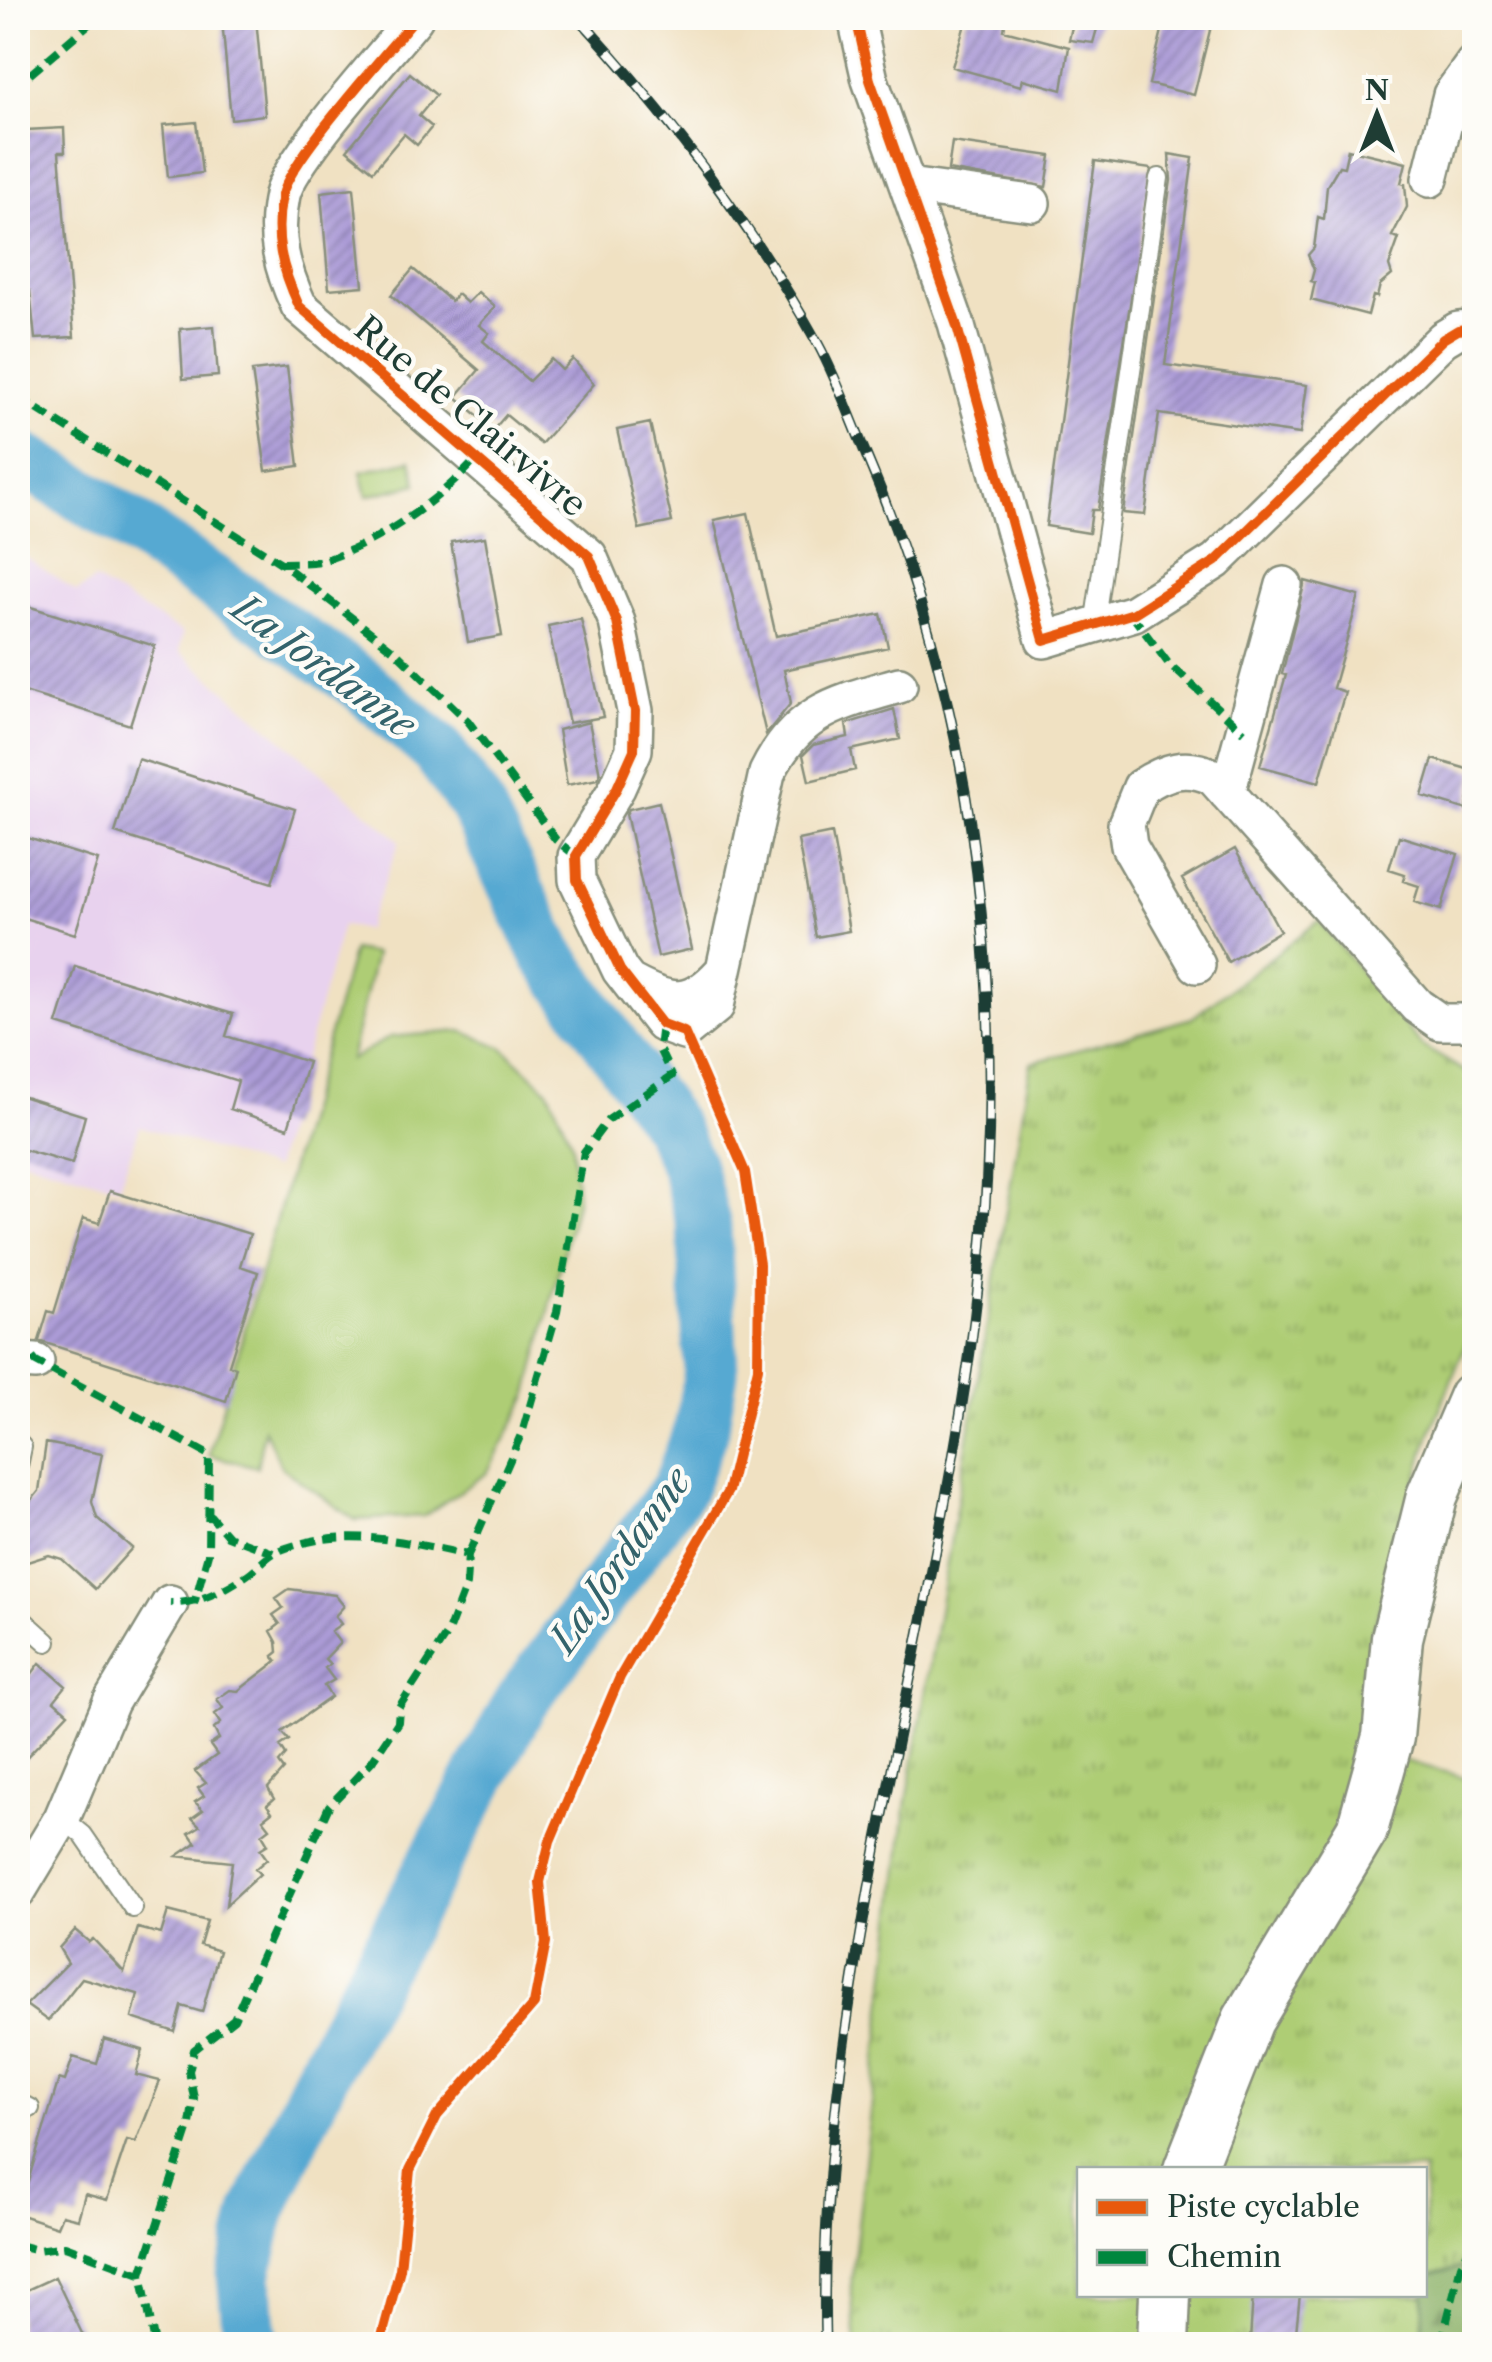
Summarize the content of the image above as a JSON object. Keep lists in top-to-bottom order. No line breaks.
{"streets":{"street":["Rue de Clairvivre"]},"water":["La Jordanne"],"legend":["Piste cyclable","Chemin"],"north":"top"}
